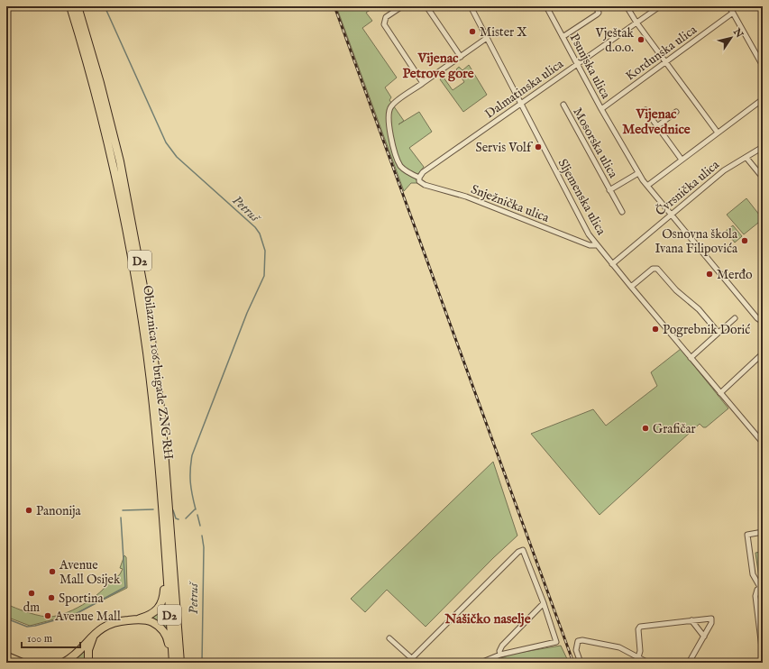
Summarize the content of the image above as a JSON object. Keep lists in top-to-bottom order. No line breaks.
{"streets":{"highway":["D2","Obilaznica 106. brigade ZNG RH"],"street":["Kordunska ulica","Psunjska ulica","Dalmatinska ulica","Mosorska ulica","Čvrsnička ulica","Sljemenska ulica","Snježnička ulica"]},"crossings":[["Kordunska ulica","Psunjska ulica"],["Psunjska ulica","Dalmatinska ulica"],["Psunjska ulica","Mosorska ulica"],["Psunjska ulica","Čvrsnička ulica"],["Dalmatinska ulica","Sljemenska ulica"],["Dalmatinska ulica","Snježnička ulica"],["Čvrsnička ulica","Sljemenska ulica"],["Sljemenska ulica","Snježnička ulica"]],"districts":["Vijenac Petrove gore","Vijenac Medvednice","Našičko naselje"],"water":["Petruš"],"places":["Mister X","Vještak d.o.o.","Servis Volf","Osnovna škola Ivana Filipovića","Merđo","Pogrebnik Dorić","Grafičar","Panonija","Avenue Mall Osijek","dm","Sportina","Avenue Mall"],"scale_bar":"100 m","north":"top right"}
